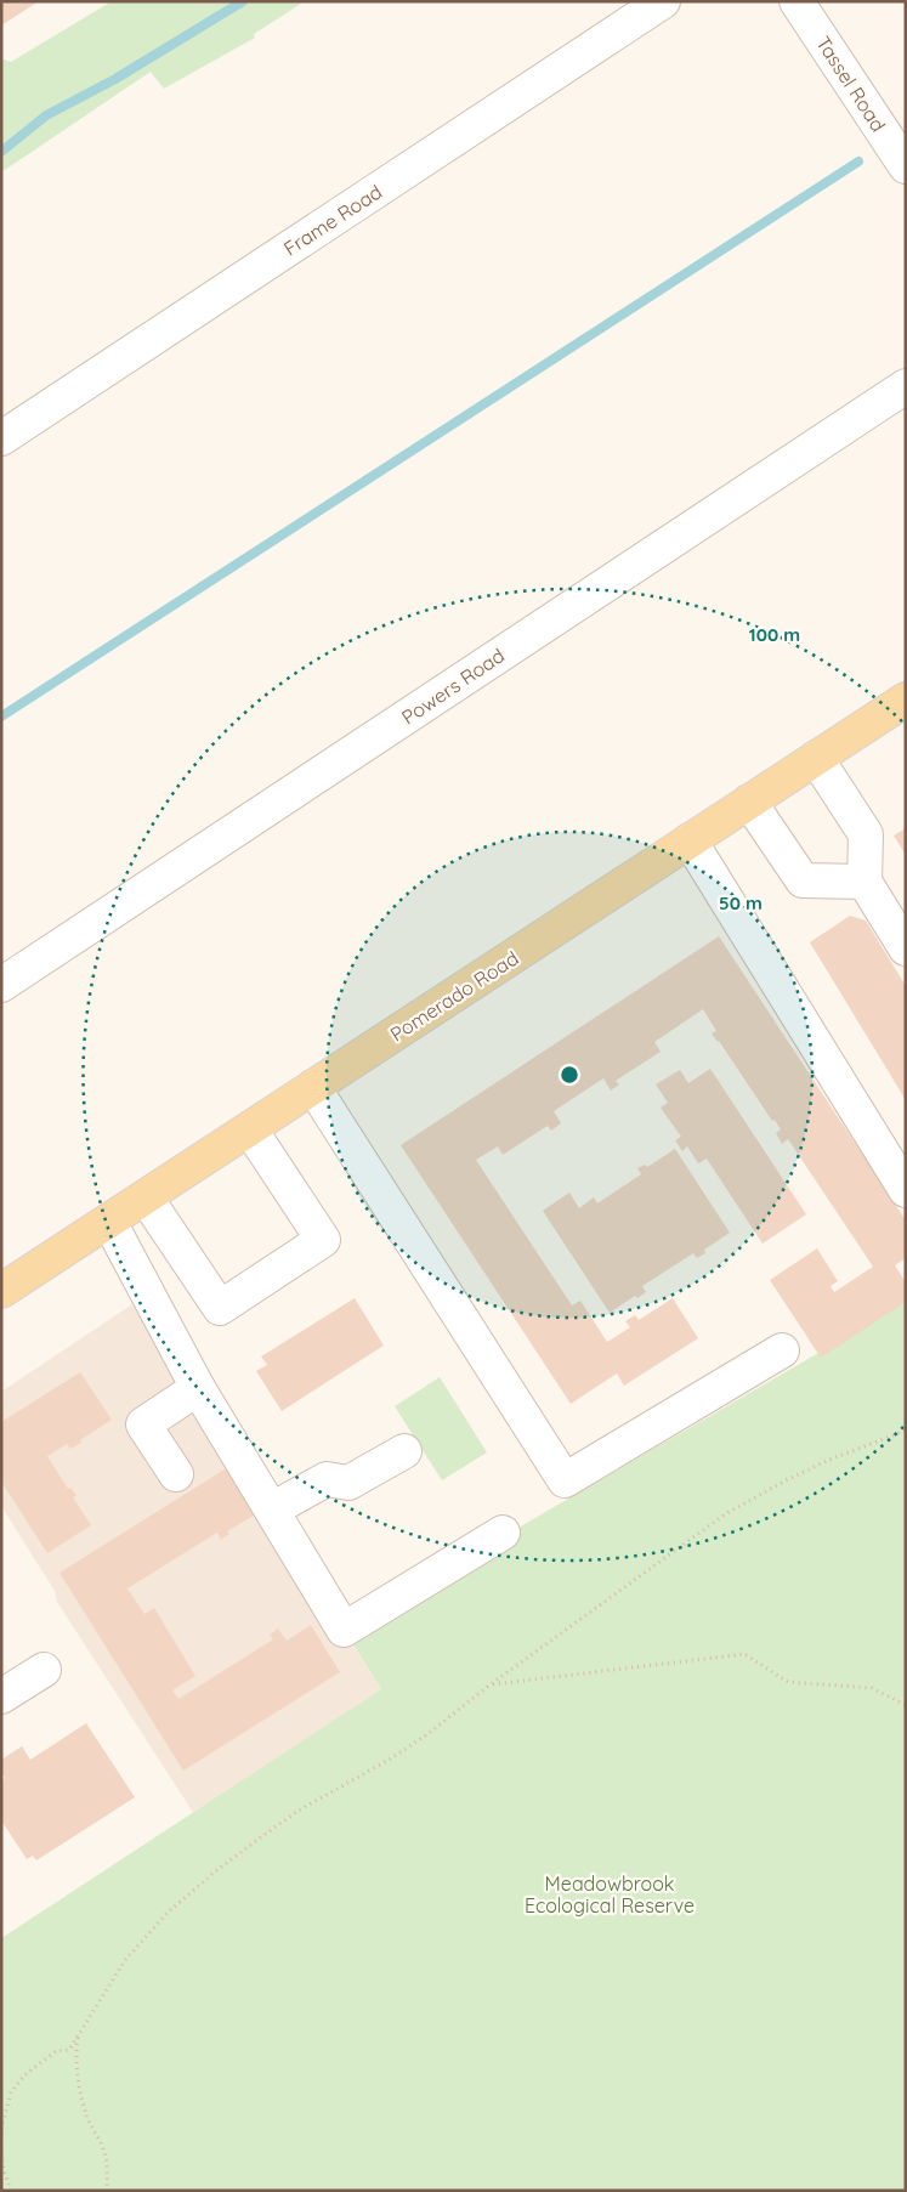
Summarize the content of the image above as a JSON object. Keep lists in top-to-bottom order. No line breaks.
{"streets":{"main road":["Pomerado Road"],"street":["Tassel Road","Frame Road","Powers Road"]},"parks":["Meadowbrook Ecological Reserve"],"rings":["100 m","50 m"]}
